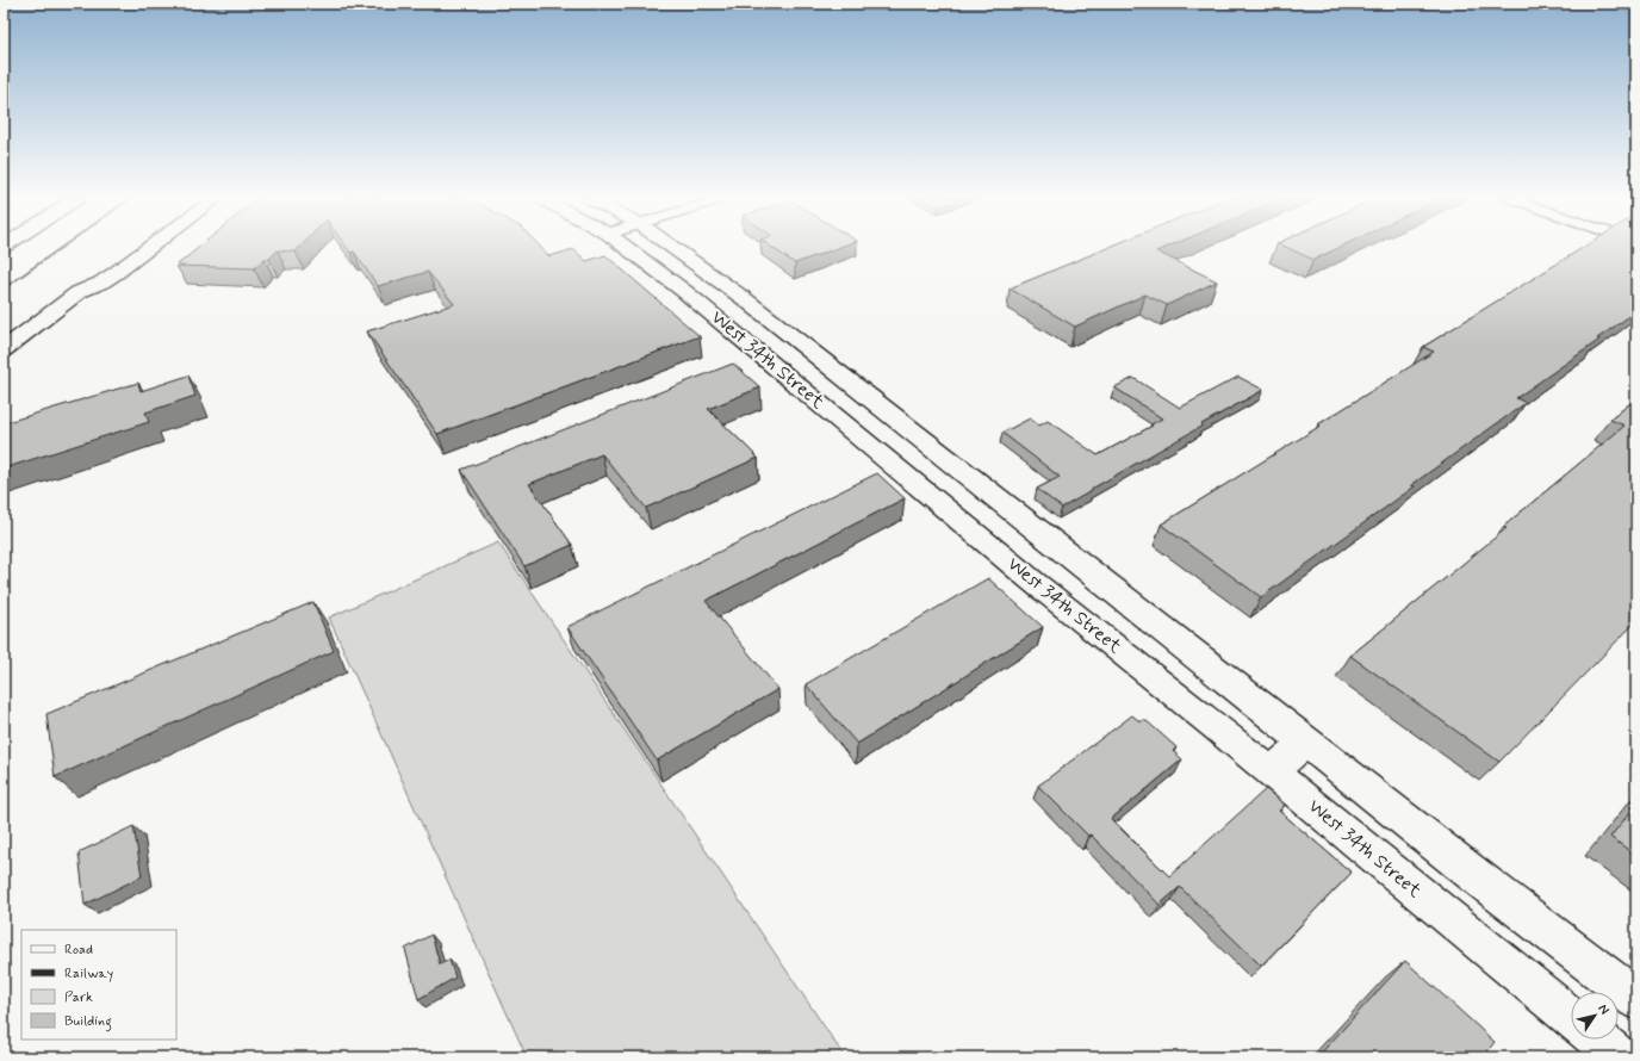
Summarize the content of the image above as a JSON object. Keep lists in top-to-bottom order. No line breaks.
{"streets":{"main road":["West 34th Street"]},"legend":["Road","Railway","Park","Building"],"north":"top right"}
